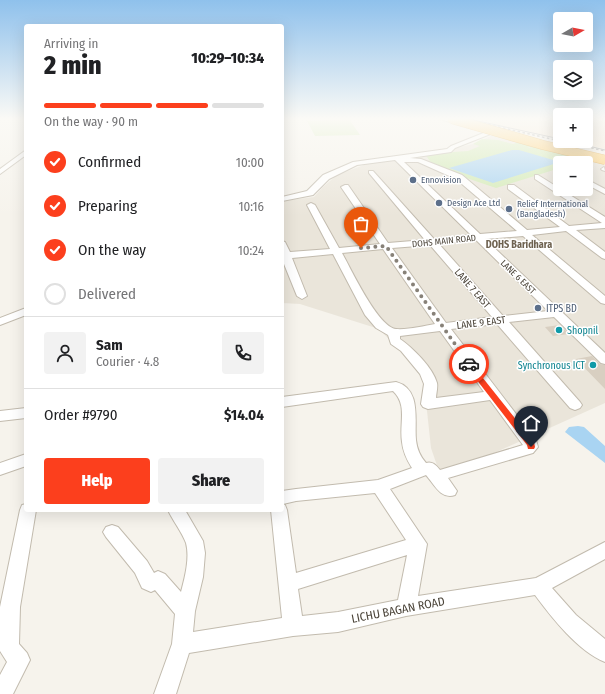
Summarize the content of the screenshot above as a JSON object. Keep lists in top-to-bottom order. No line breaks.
{"streets":{"street":["DOHS MAIN ROAD","LANE 6 EAST","LANE 7 EAST","LANE 9 EAST","LICHU BAGAN ROAD"]},"crossings":[["DOHS MAIN ROAD","LANE 6 EAST"],["DOHS MAIN ROAD","LANE 7 EAST"],["LANE 6 EAST","LANE 9 EAST"],["LANE 7 EAST","LANE 9 EAST"]],"districts":["DOHS Baridhara"],"places":["Ennovision","Design Ace Ltd","Relief International (Bangladesh)","ITPS BD","Shopnil","Synchronous ICT"],"north":"right","page":{"map_buttons":["+","−"],"heading":["2 min","Arriving in","10:29–10:34"],"panel":["Sam","Courier · 4.8","Order #9790","$14.04"],"bar":"On the way · 90 m","list":[["Confirmed","10:00"],["Preparing","10:16"],["On the way","10:24"],"Delivered"],"buttons":["Help","Share"]}}
